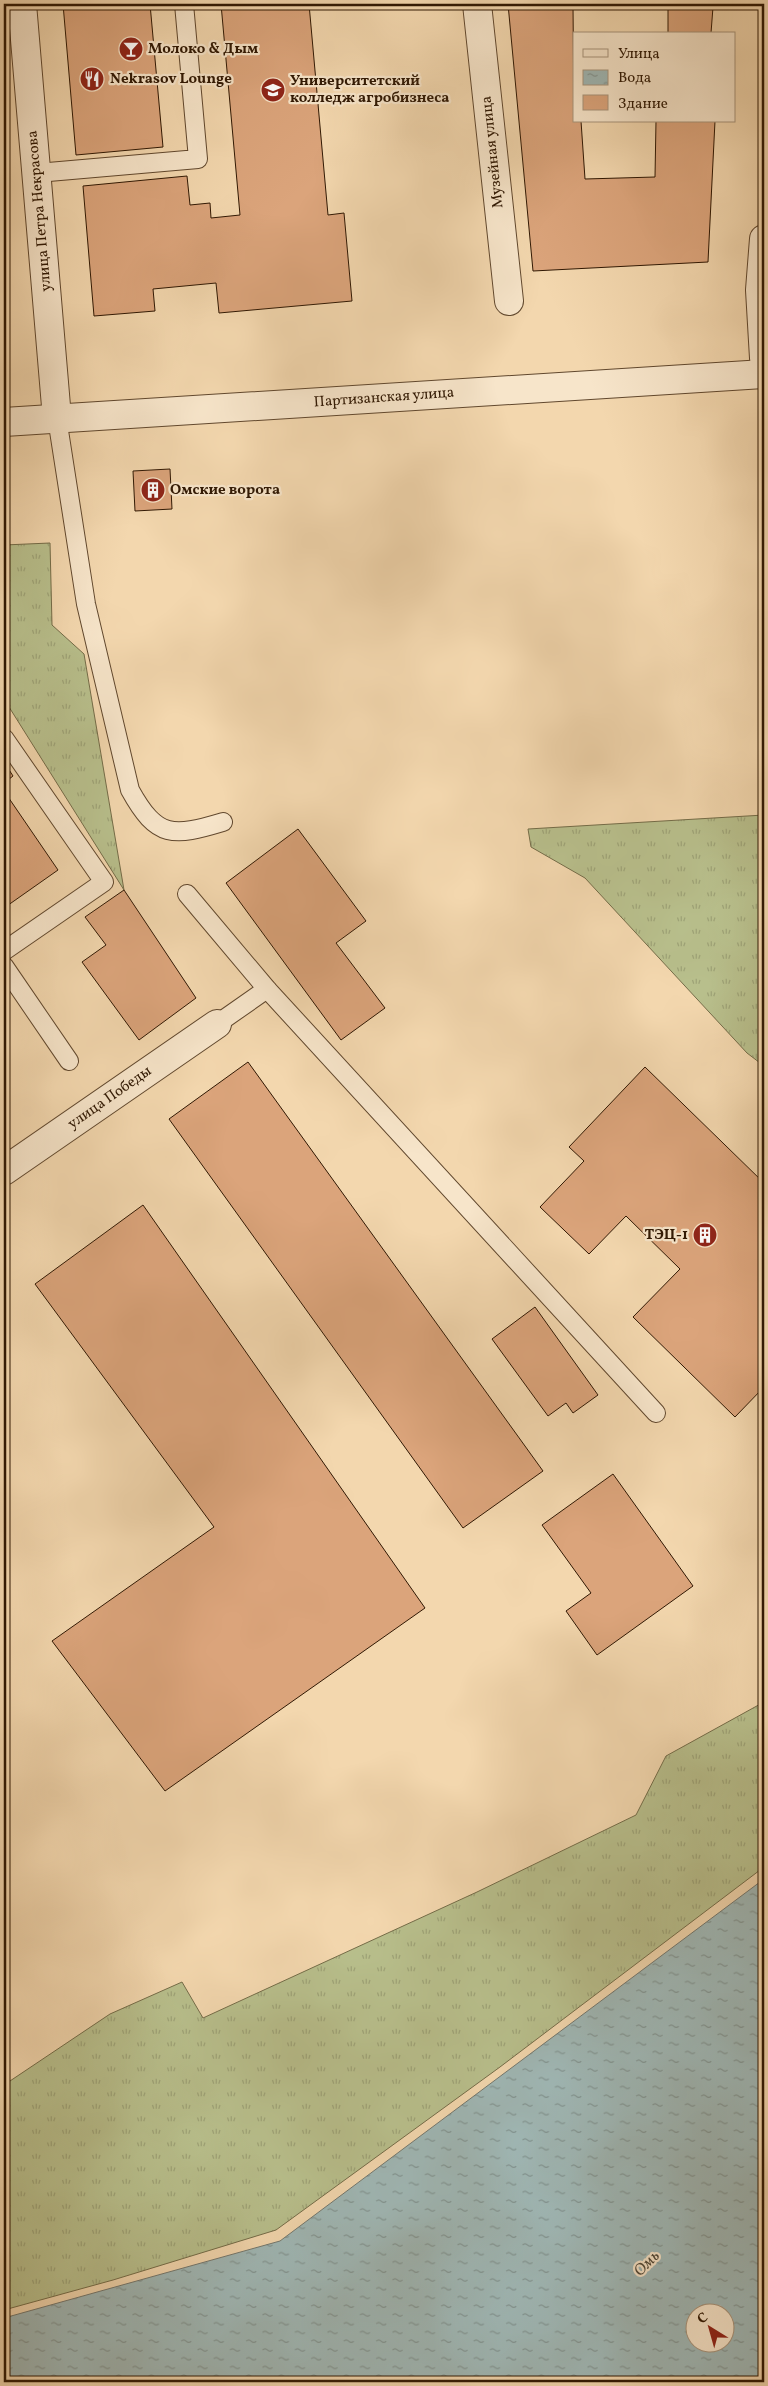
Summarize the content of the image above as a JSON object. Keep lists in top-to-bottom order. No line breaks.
{"streets":{"street":["Музейная улица","улица Петра Некрасова","Партизанская улица","улица Победы"]},"crossings":[["улица Петра Некрасова","Партизанская улица"]],"water":["Омь"],"places":{"bar":["Молоко & Дым"],"restaurant":["Nekrasov Lounge"],"school or university":["Университетский колледж агробизнеса"],"building":["Омские ворота","ТЭЦ-1"]},"legend":["Улица","Вода","Здание"],"north":"top left"}
